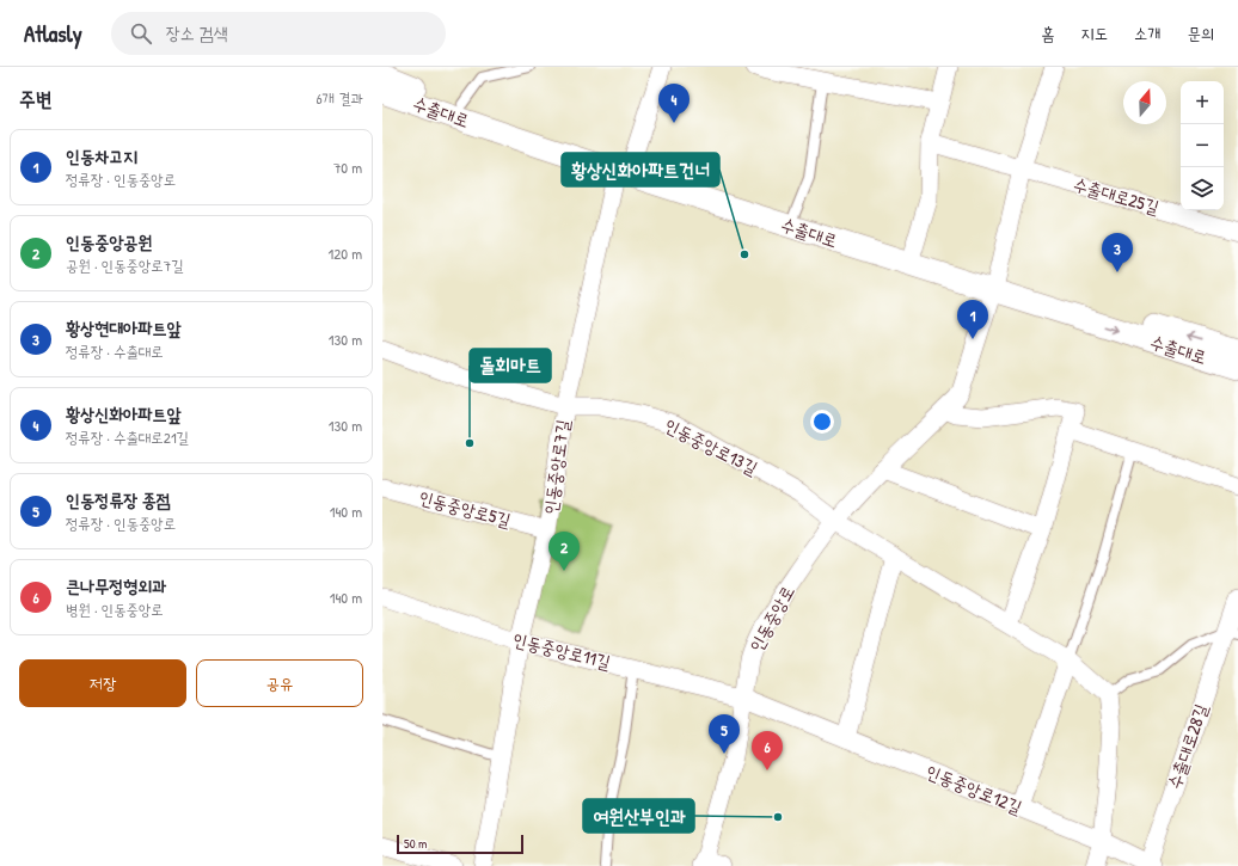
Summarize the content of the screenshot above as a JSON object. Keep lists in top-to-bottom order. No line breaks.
{"streets":{"street":["수출대로","수출대로25길","인동중앙로13길","인동중앙로7길","인동중앙로5길","인동중앙로","인동중앙로11길","수출대로28길","인동중앙로12길"]},"crossings":[["수출대로","인동중앙로7길"],["수출대로","인동중앙로"],["인동중앙로13길","인동중앙로7길"],["인동중앙로13길","인동중앙로"],["인동중앙로7길","인동중앙로5길"],["인동중앙로7길","인동중앙로11길"],["인동중앙로","인동중앙로11길"],["인동중앙로","인동중앙로12길"],["인동중앙로11길","인동중앙로12길"],["수출대로28길","인동중앙로12길"]],"places":["황상신화아파트건너","돌회마트","여원산부인과"],"scale_bar":"50 m","north":"top","page":{"header":"Atlasly","search":"장소 검색","nav":["홈","지도","소개","문의"],"heading":["주변","6개 결과"],"map_buttons":["+","−"],"pins":["4","3","1","2","5","6"],"list":[{"mark":"1","name":"인동차고지","note":"정류장 · 인동중앙로","value":"70 m"},{"mark":"2","name":"인동중앙공원","note":"공원 · 인동중앙로7길","value":"120 m"},{"mark":"3","name":"황상현대아파트앞","note":"정류장 · 수출대로","value":"130 m"},{"mark":"4","name":"황상신화아파트앞","note":"정류장 · 수출대로21길","value":"130 m"},{"mark":"5","name":"인동정류장 종점","note":"정류장 · 인동중앙로","value":"140 m"},{"mark":"6","name":"큰나무정형외과","note":"병원 · 인동중앙로","value":"140 m"}],"buttons":["저장","공유"],"scale":"50 m"}}
